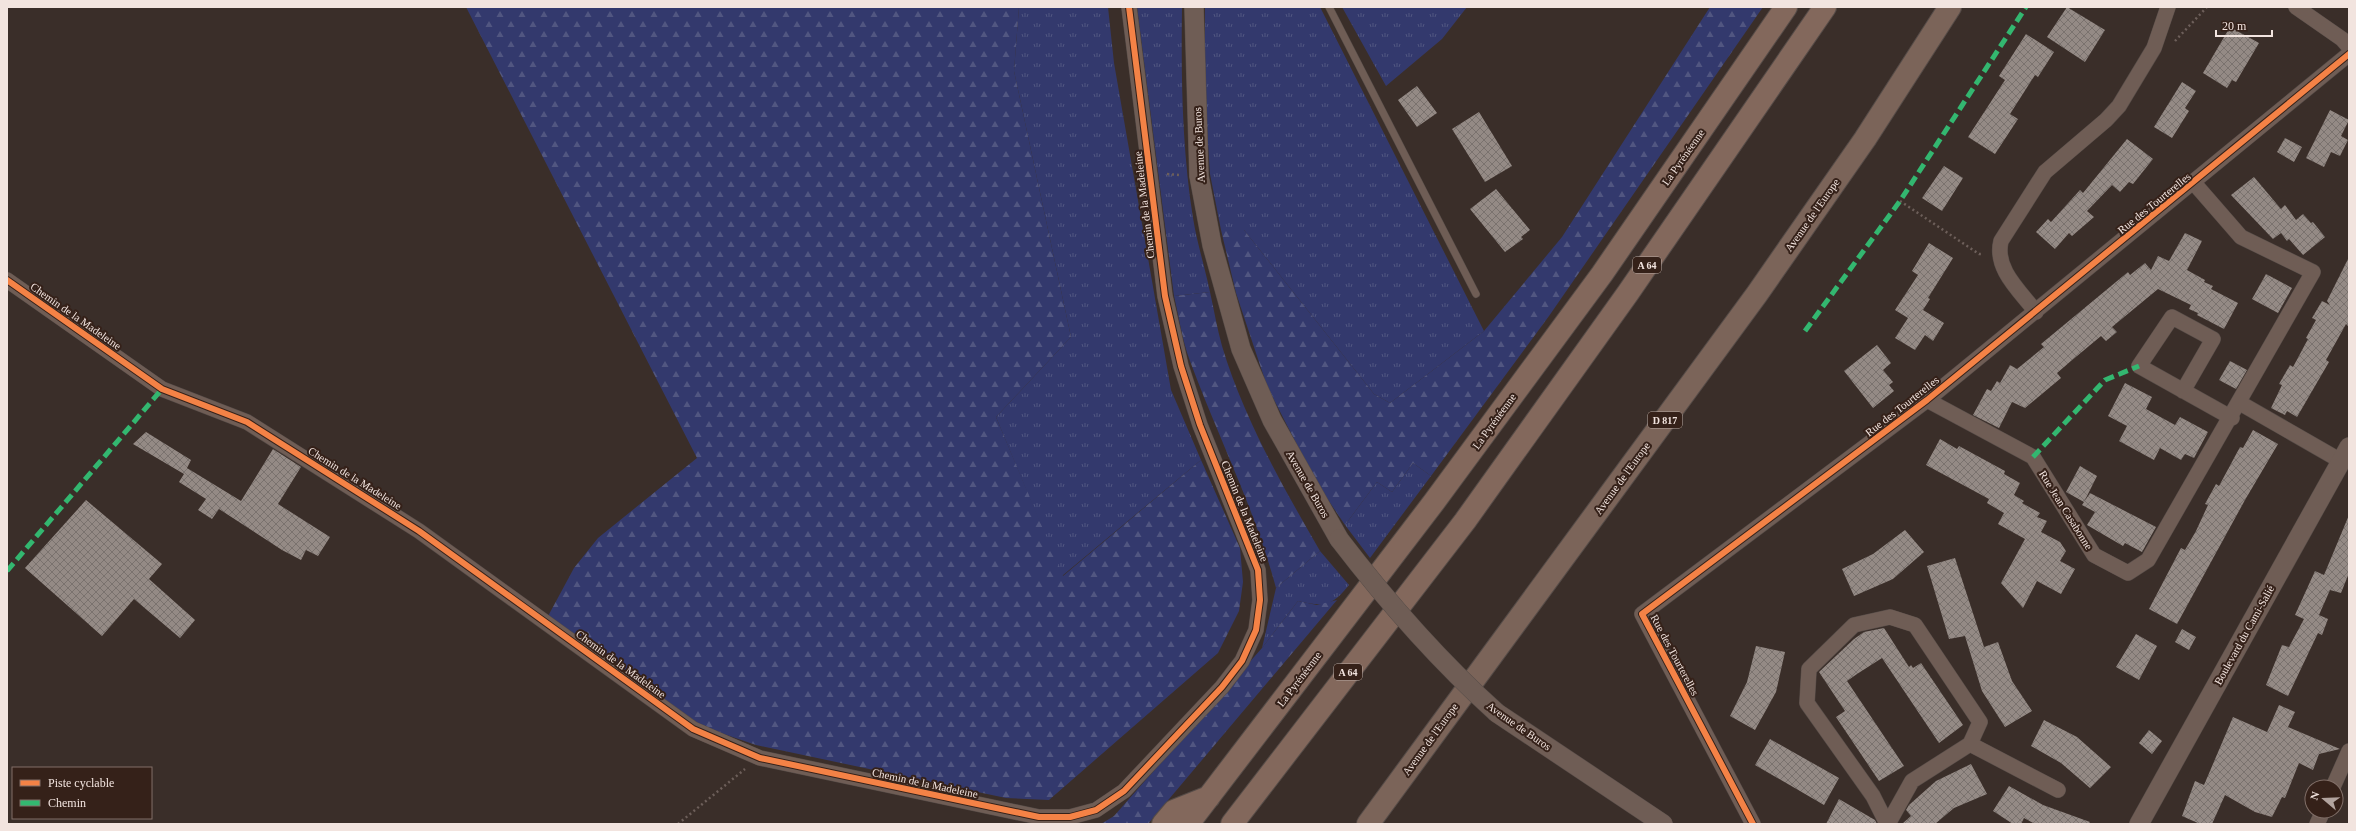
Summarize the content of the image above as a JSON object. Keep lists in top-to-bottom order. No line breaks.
{"streets":{"highway":["La Pyrénéenne","A 64"],"main road":["Avenue de l'Europe","D 817"],"street":["Avenue de Buros","Rue des Tourterelles","Chemin de la Madeleine","Rue Jean Casabonne","Boulevard du Cami-Salié"]},"crossings":[["Rue des Tourterelles","Rue Jean Casabonne"]],"legend":["Piste cyclable","Chemin"],"scale_bar":"20 m","north":"left"}
